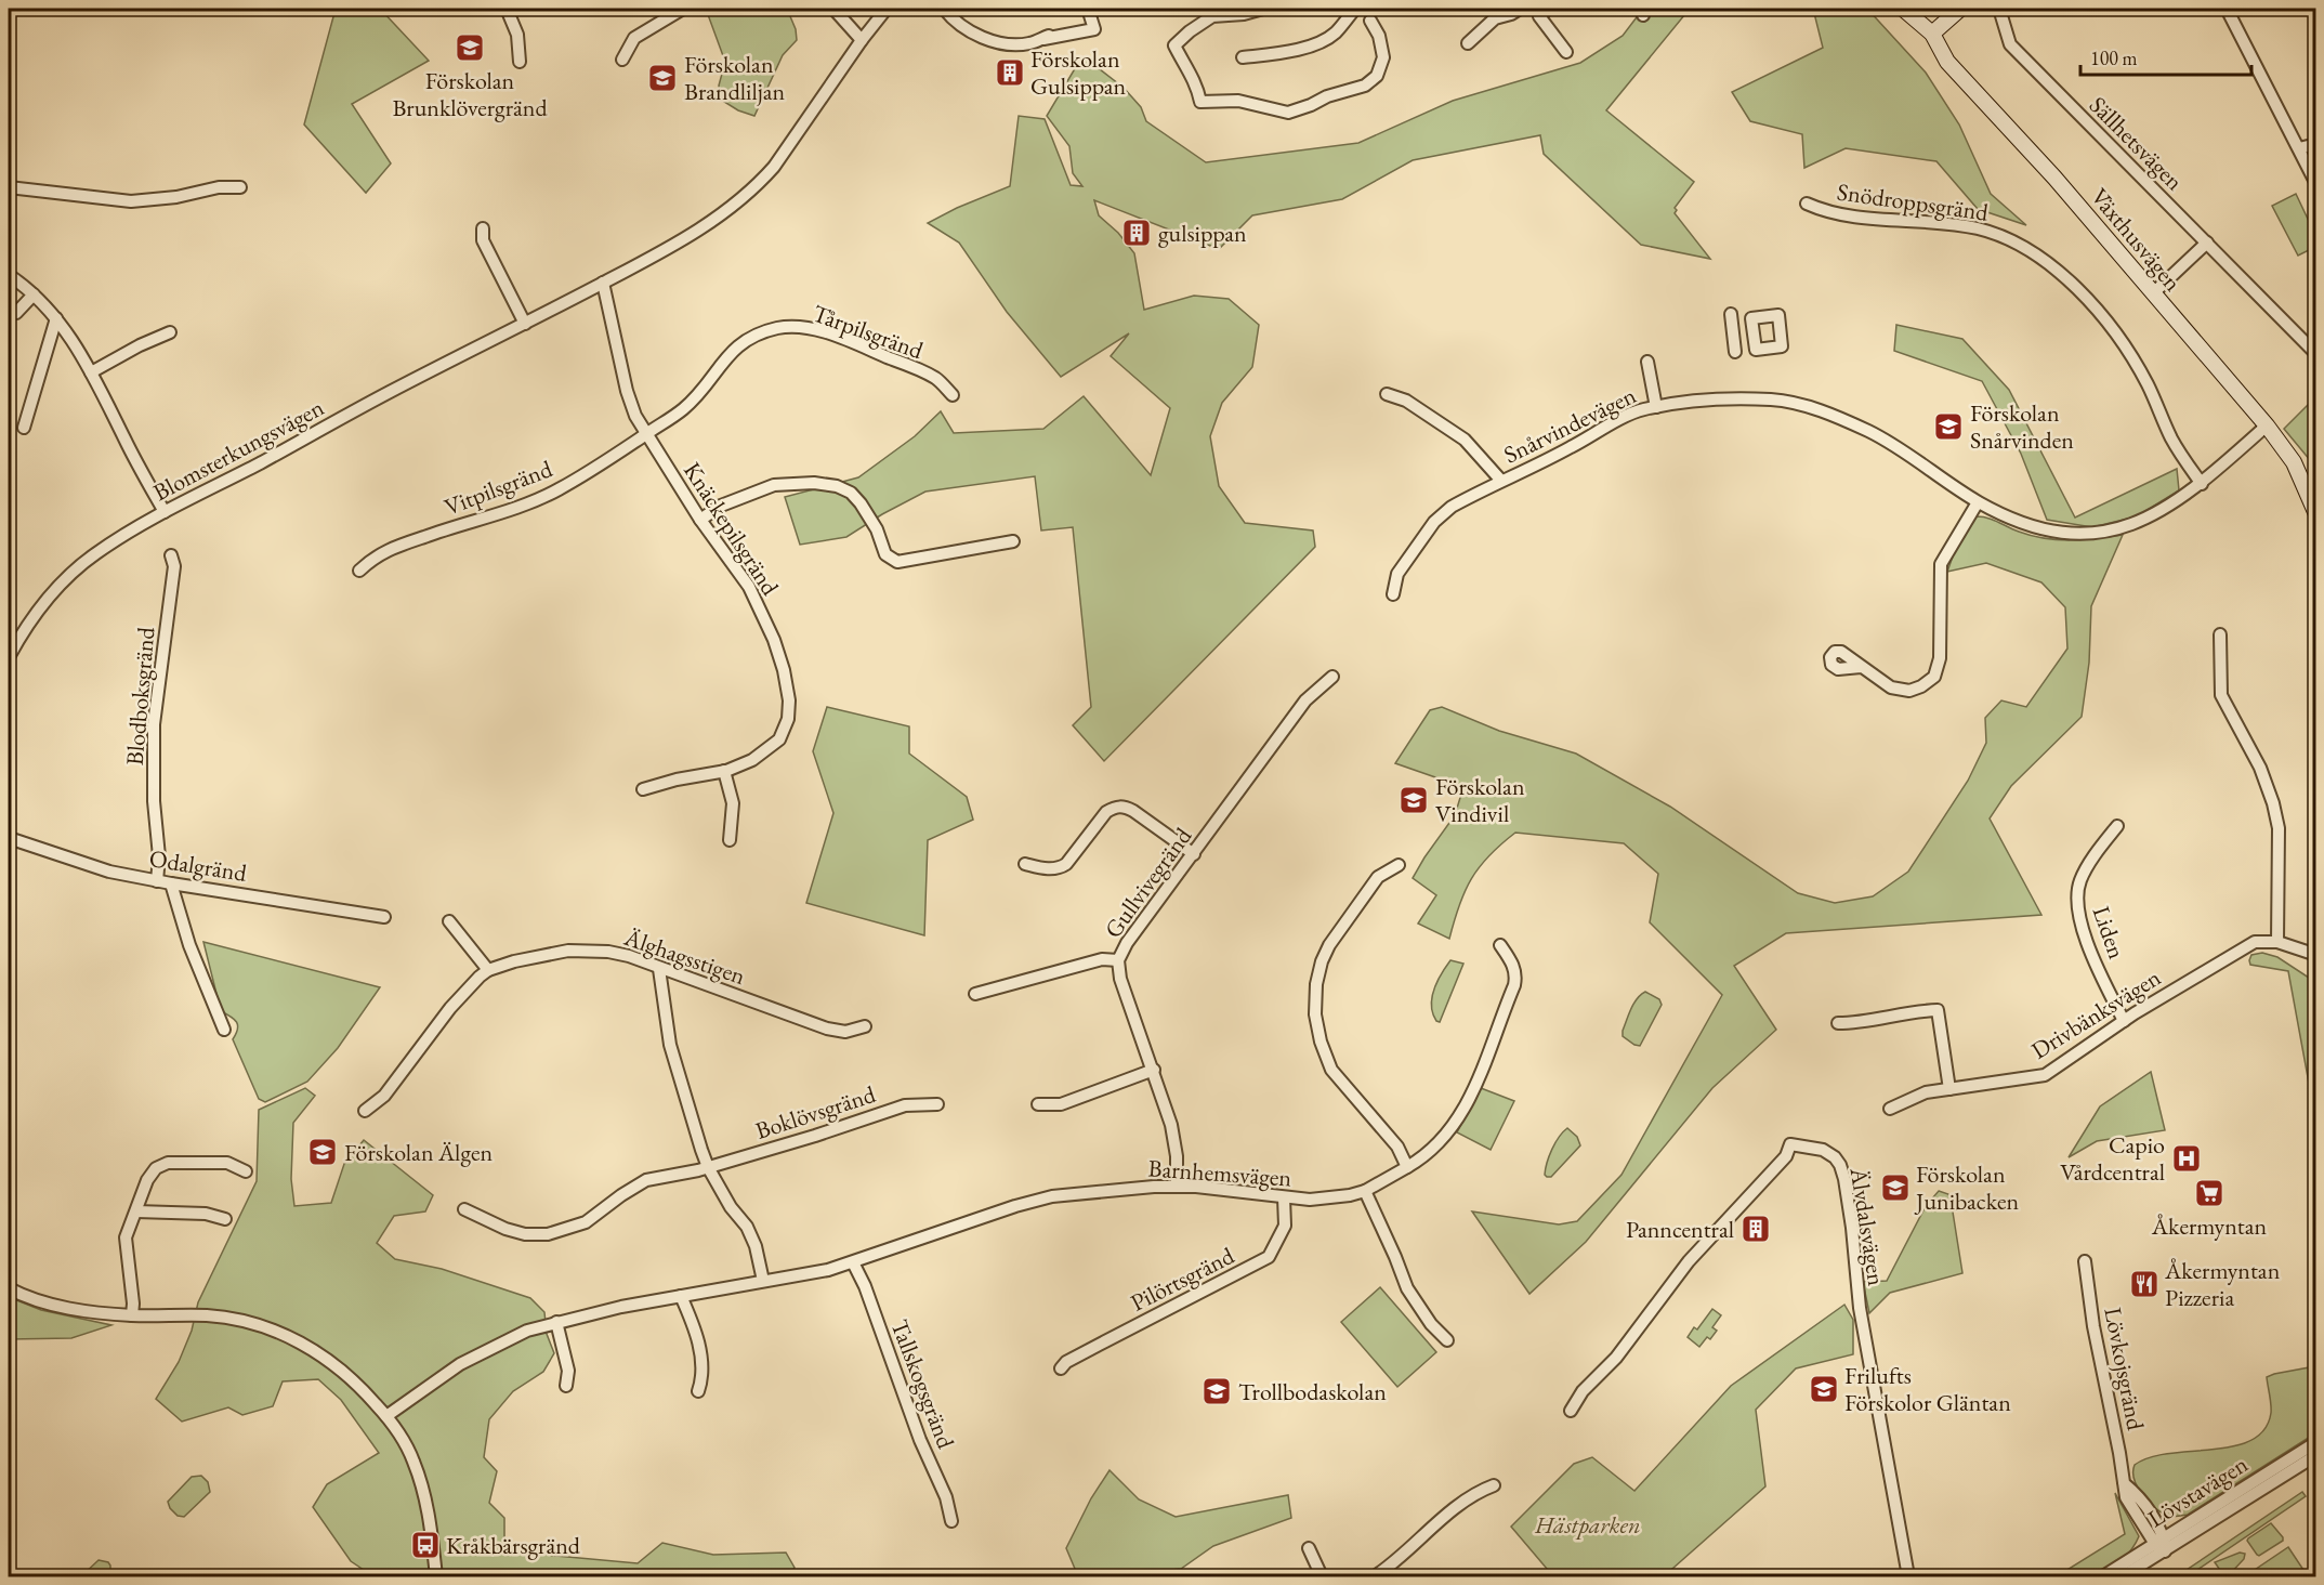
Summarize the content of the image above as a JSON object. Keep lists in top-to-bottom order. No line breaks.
{"streets":{"street":["Sällhetsvägen","Snödroppsgränd","Växthusvägen","Tårpilsgränd","Snårvindevägen","Blomsterkungsvägen","Vitpilsgränd","Knäckepilsgränd","Blodboksgränd","Odalgränd","Gullvivegränd","Liden","Älghagsstigen","Drivbänksvägen","Boklövsgränd","Barnhemsvägen","Älvdalsvägen","Pilörtsgränd","Lövkojsgränd","Tallskogsgränd","Lövstavägen"]},"crossings":[["Snödroppsgränd","Snårvindevägen"],["Växthusvägen","Snårvindevägen"],["Tårpilsgränd","Vitpilsgränd"],["Tårpilsgränd","Knäckepilsgränd"],["Blomsterkungsvägen","Knäckepilsgränd"],["Vitpilsgränd","Knäckepilsgränd"],["Blodboksgränd","Odalgränd"],["Gullvivegränd","Barnhemsvägen"],["Liden","Drivbänksvägen"],["Barnhemsvägen","Pilörtsgränd"],["Barnhemsvägen","Tallskogsgränd"],["Lövkojsgränd","Lövstavägen"]],"parks":["Hästparken"],"places":{"school or university":["Förskolan Brunklövergränd","Förskolan Brandliljan","Förskolan Snårvinden","Förskolan Vindivil","Förskolan Älgen","Förskolan Junibacken","Frilufts Förskolor Gläntan","Trollbodaskolan"],"building":["Förskolan Gulsippan","gulsippan","Panncentral"],"hospital":["Capio Vårdcentral"],"supermarket":["Åkermyntan"],"restaurant":["Åkermyntan Pizzeria"],"bus stop":["Kråkbärsgränd"]},"scale_bar":"100 m"}
